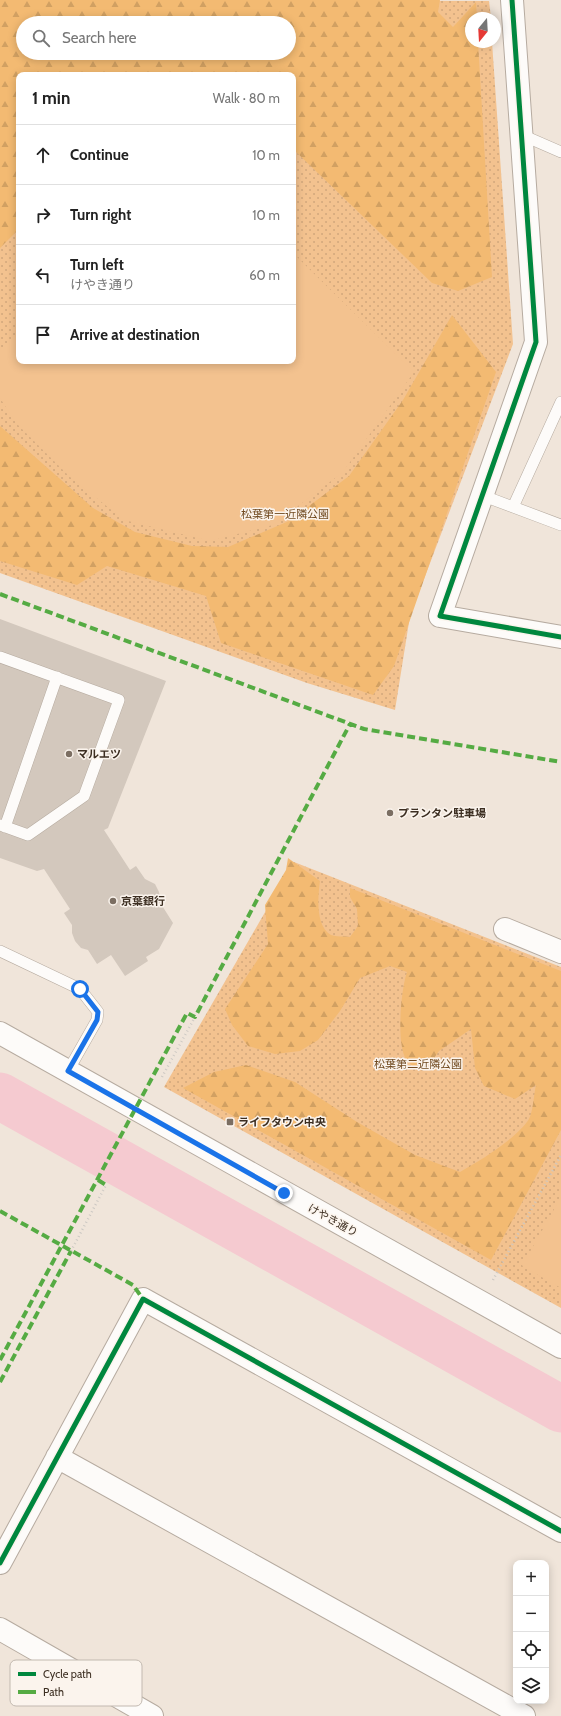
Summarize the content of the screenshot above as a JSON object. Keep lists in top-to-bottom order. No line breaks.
{"streets":{"street":["けやき通り"]},"parks":["松葉第一近隣公園","松葉第二近隣公園"],"places":{"other":["マルエツ","プランタン駐車場","京葉銀行"],"transit":["ライフタウン中央"]},"legend":["Cycle path","Path"],"north":"bottom","page":{"search":"Search here","heading":["1 min","Walk · 80 m"],"list":[["Continue","10 m"],["Turn right","10 m"],["Turn left","けやき通り","60 m"],"Arrive at destination"],"map_buttons":["+","−"]}}
